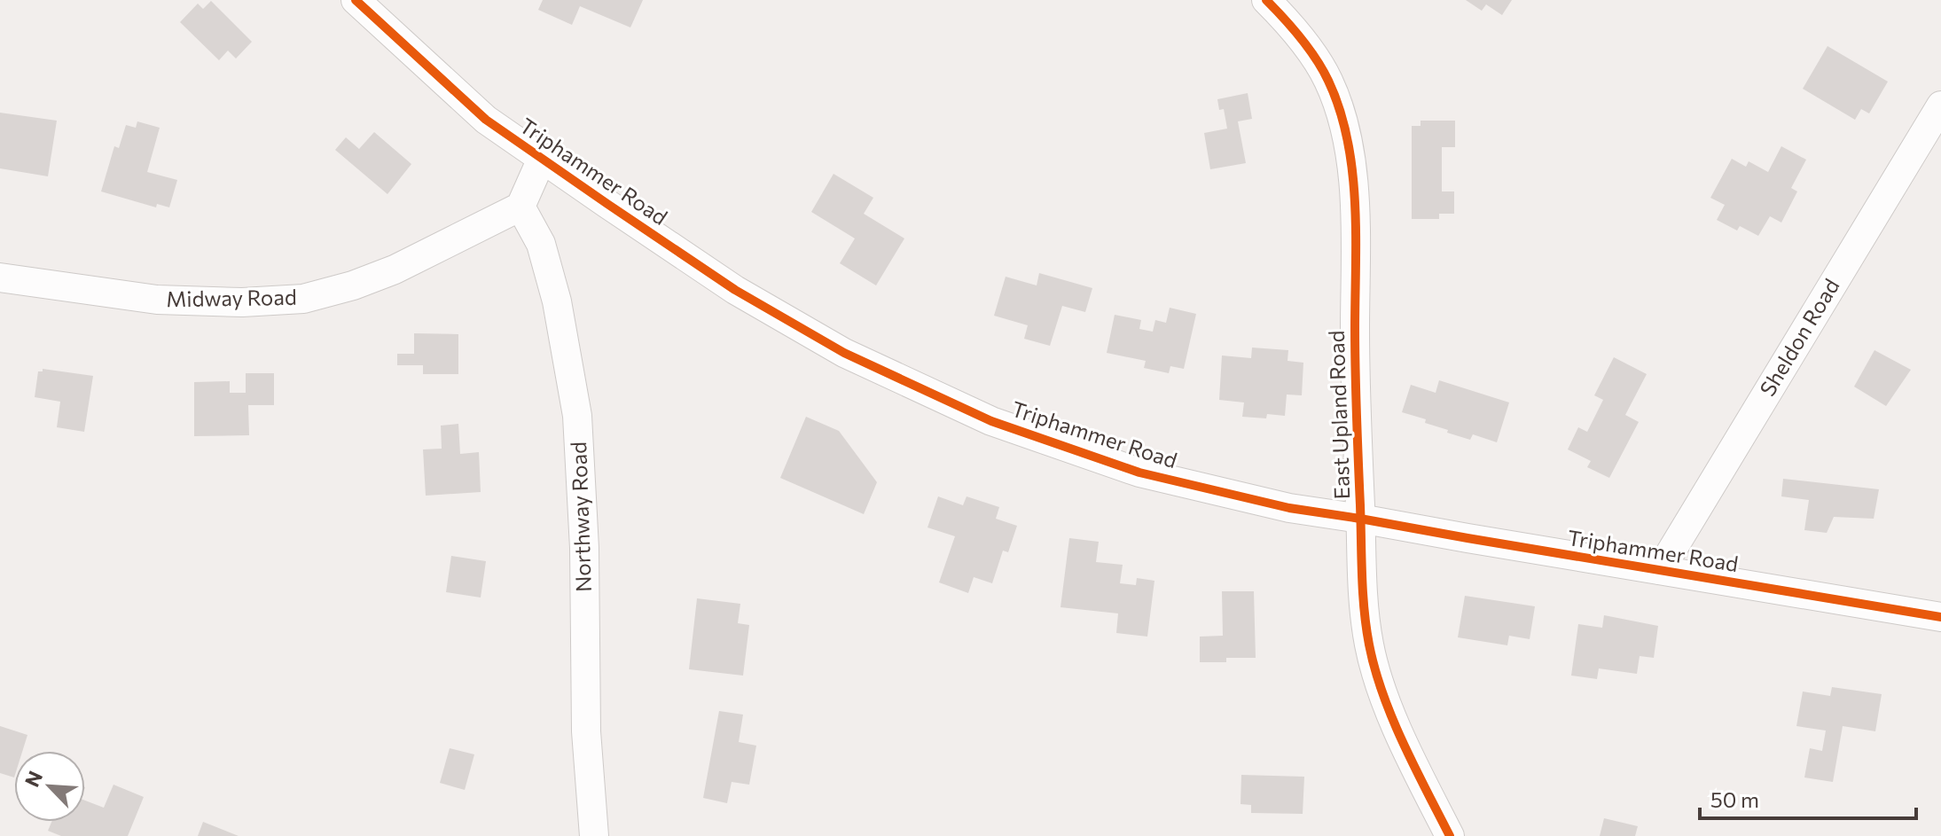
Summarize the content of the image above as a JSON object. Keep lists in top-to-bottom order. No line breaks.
{"streets":{"street":["Triphammer Road","Midway Road","Sheldon Road","East Upland Road","Northway Road"]},"crossings":[["Triphammer Road","Sheldon Road"],["Triphammer Road","East Upland Road"],["Midway Road","Northway Road"]],"scale_bar":"50 m","north":"top left"}
